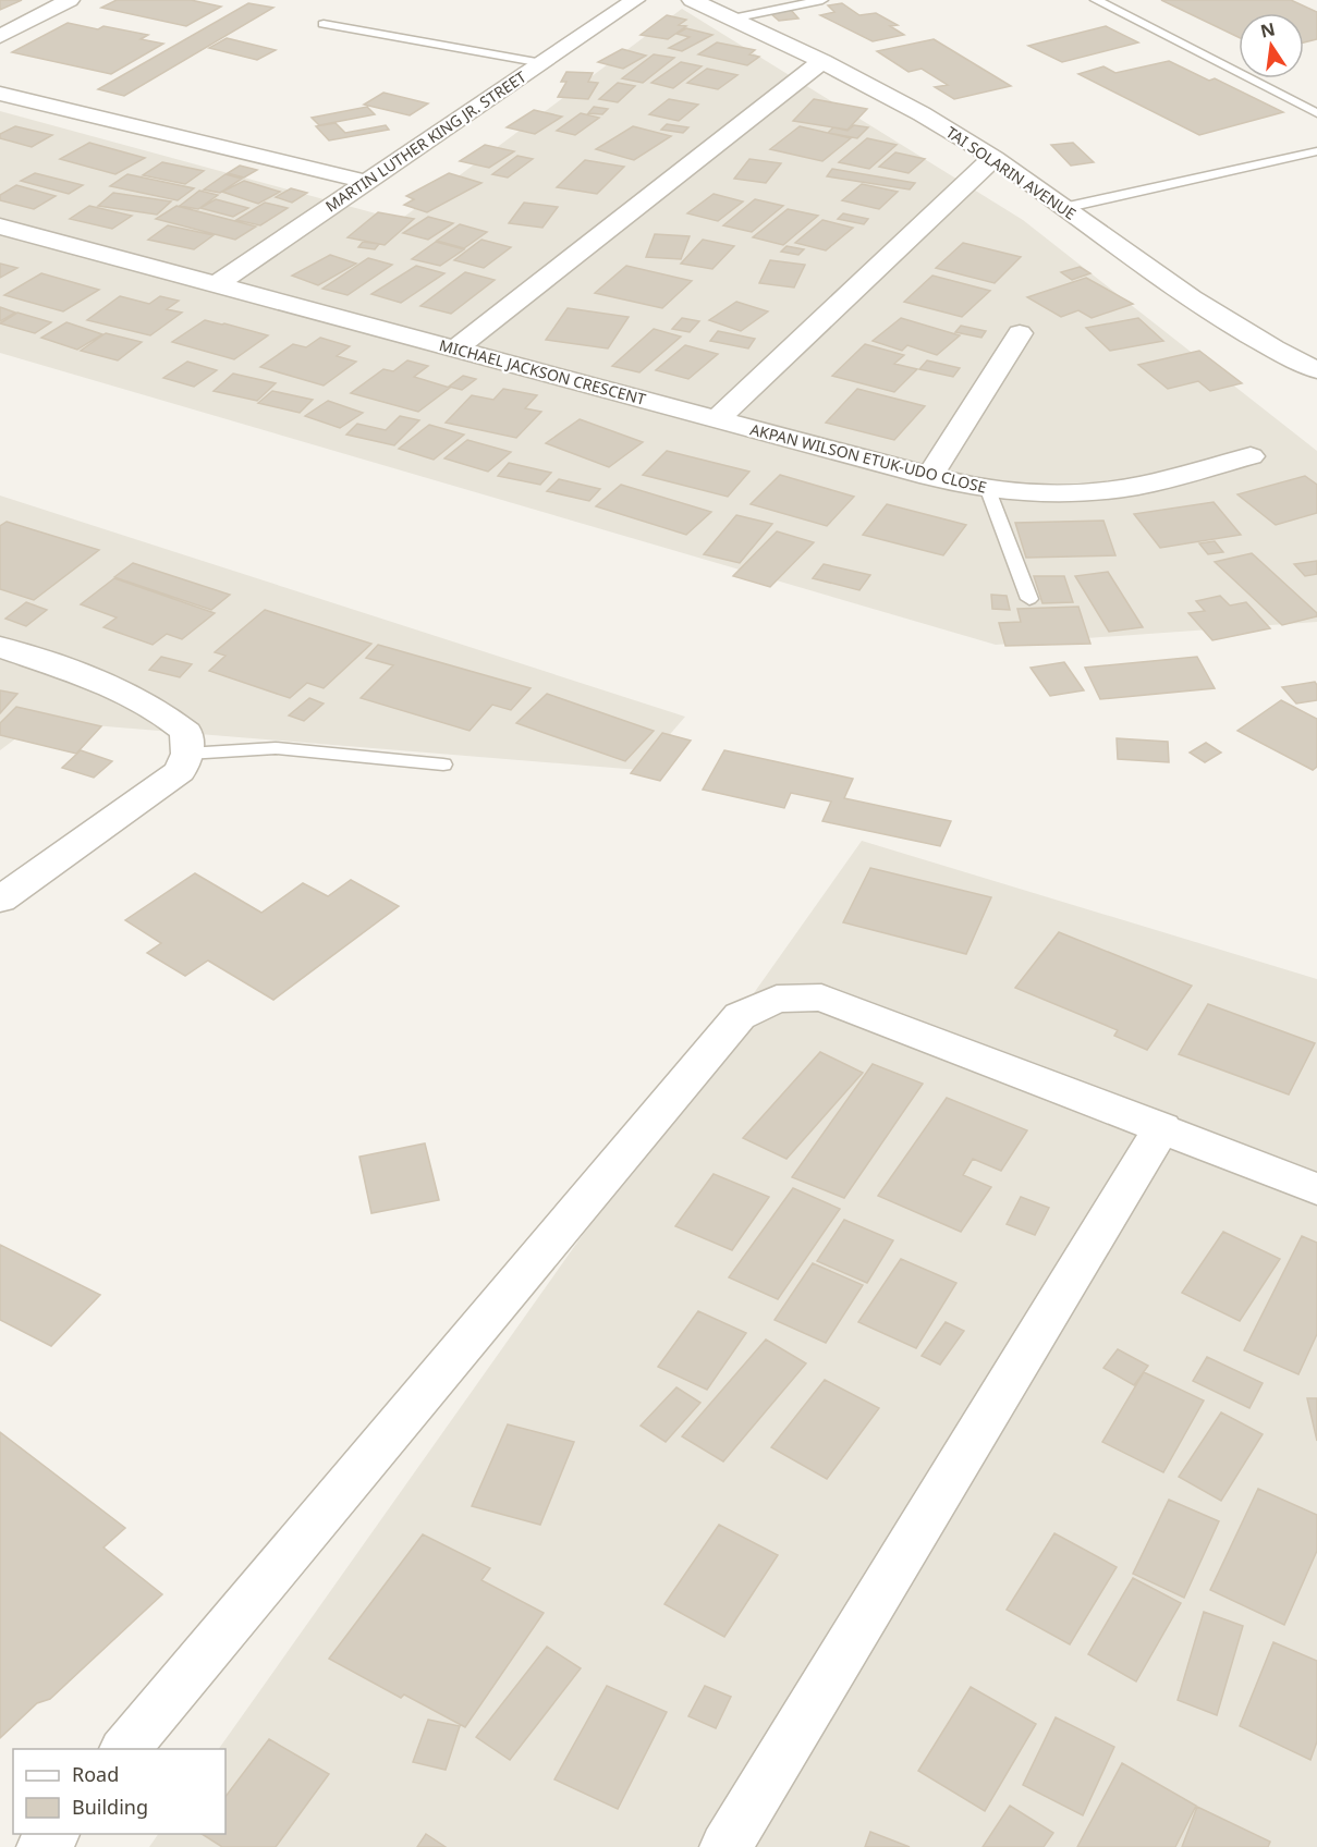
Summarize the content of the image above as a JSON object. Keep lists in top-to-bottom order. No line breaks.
{"streets":{"street":["MARTIN LUTHER KING JR. STREET","TAI SOLARIN AVENUE","MICHAEL JACKSON CRESCENT","AKPAN WILSON ETUK-UDO CLOSE"]},"crossings":[["MARTIN LUTHER KING JR. STREET","MICHAEL JACKSON CRESCENT"],["MICHAEL JACKSON CRESCENT","AKPAN WILSON ETUK-UDO CLOSE"]],"legend":["Road","Building"],"north":"top"}
